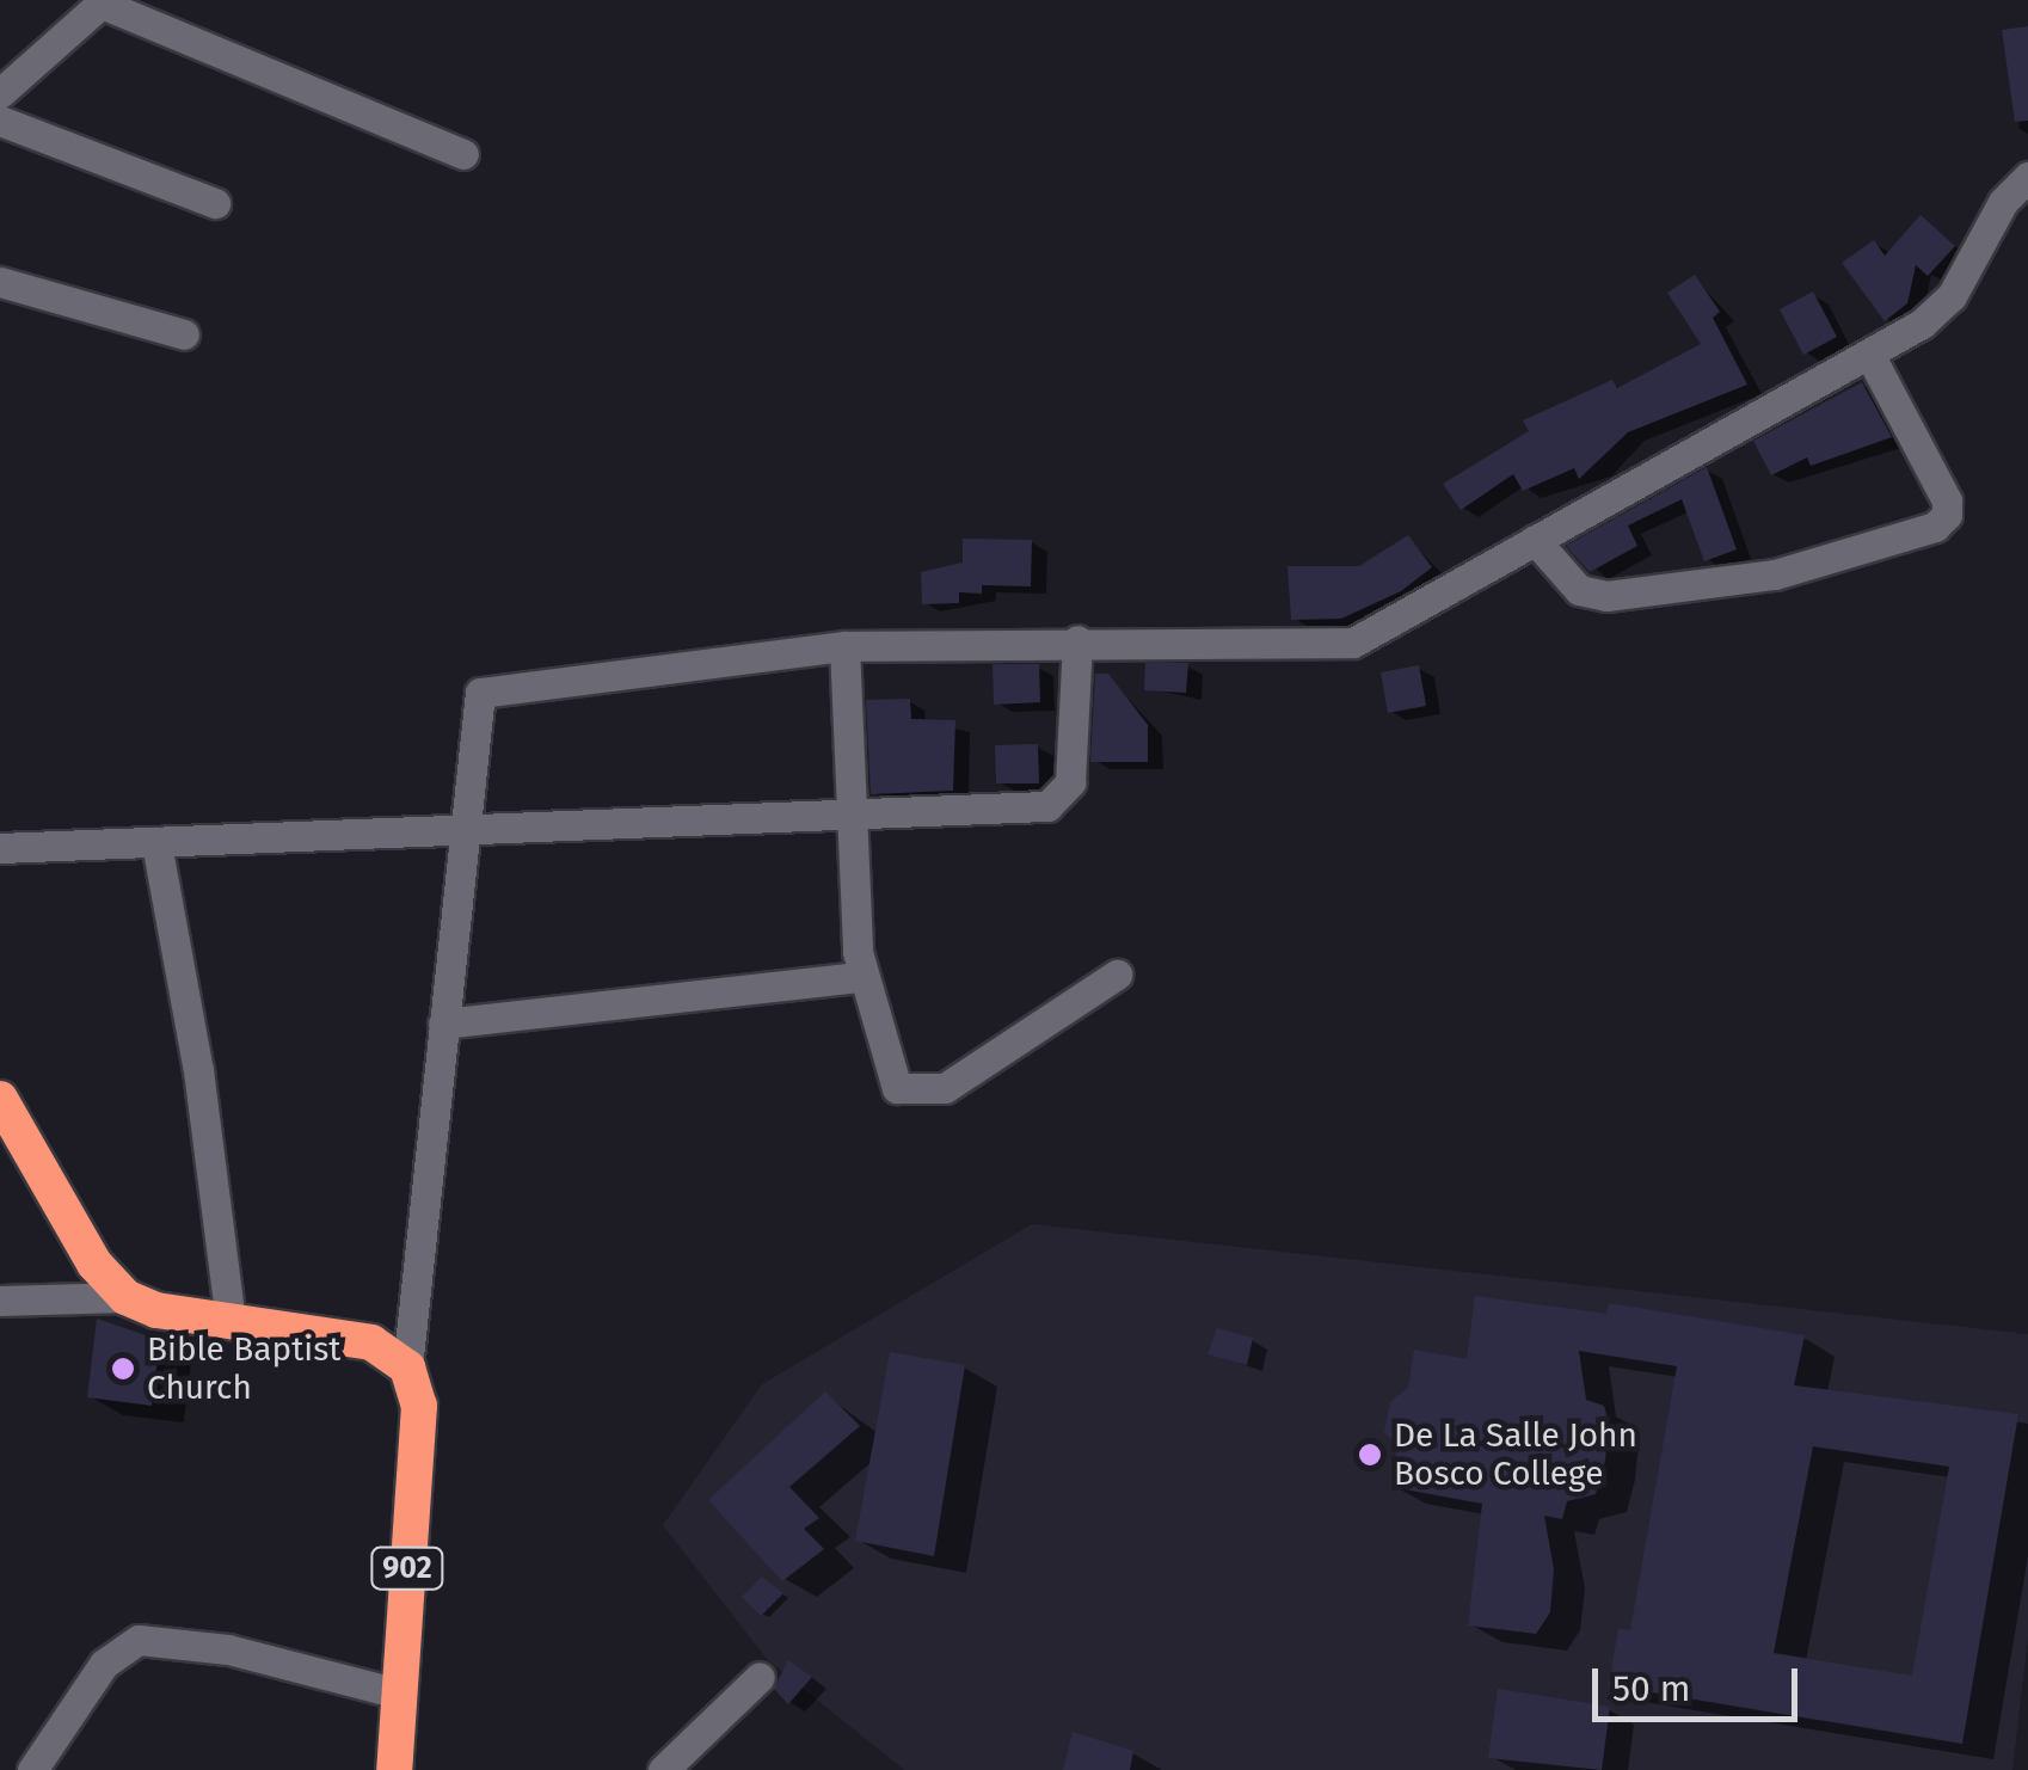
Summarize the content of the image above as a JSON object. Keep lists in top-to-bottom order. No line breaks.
{"streets":{"highway":["902"]},"places":["Bible Baptist Church","De La Salle John Bosco College"],"scale_bar":"50 m"}
